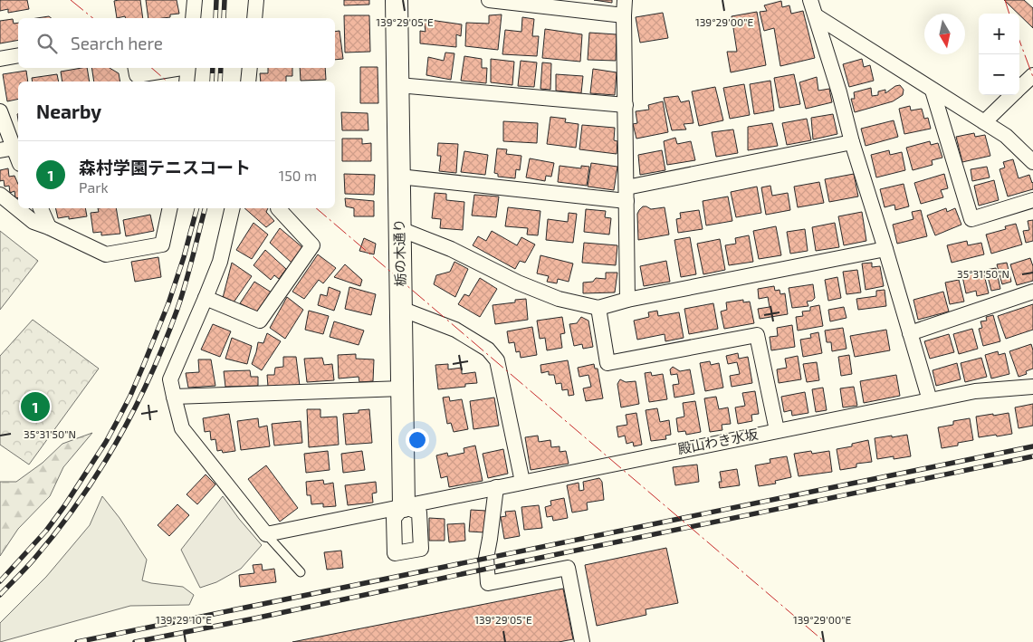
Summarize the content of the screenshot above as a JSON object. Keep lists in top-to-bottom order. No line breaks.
{"streets":{"street":["栃の木通り","殿山わき水坂"]},"crossings":[["栃の木通り","殿山わき水坂"]],"north":"bottom","page":{"map_buttons":["+","−"],"search":"Search here","heading":"Nearby","list":[{"mark":"1","name":"森村学園テニスコート","note":"Park","value":"150 m"}],"pins":"1"},"coordinates":["139°29'05\"E","139°29'00\"E","35°31'50\"N","139°29'10\"E"]}
